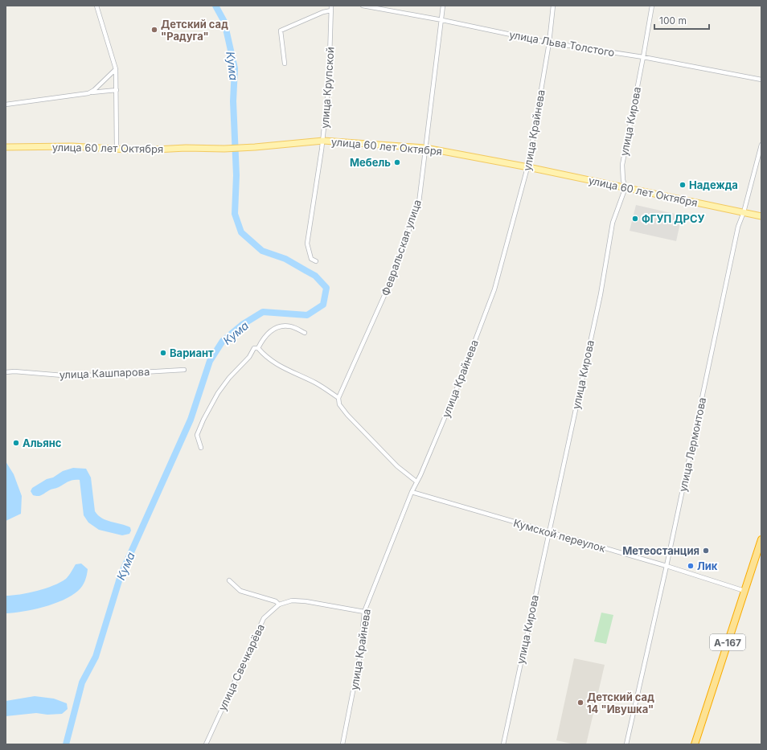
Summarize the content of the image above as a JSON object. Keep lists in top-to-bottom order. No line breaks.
{"streets":{"highway":["А-167"],"main road":["улица 60 лет Октября"],"street":["улица Льва Толстого","улица Крупской","улица Кирова","улица Крайнева","Февральская улица","улица Кашпарова","улица Лермонтова","Кумской переулок","улица Свечкарёва"]},"crossings":[["улица Льва Толстого","улица Кирова"],["улица Льва Толстого","улица Крайнева"],["улица Льва Толстого","Февральская улица"],["улица Крупской","улица 60 лет Октября"],["улица Кирова","улица 60 лет Октября"],["улица Кирова","Кумской переулок"],["улица Крайнева","улица 60 лет Октября"],["улица Крайнева","Февральская улица"],["улица Крайнева","Кумской переулок"],["улица Крайнева","улица Свечкарёва"],["улица 60 лет Октября","Февральская улица"],["улица 60 лет Октября","улица Лермонтова"],["улица Лермонтова","Кумской переулок"],["Кумской переулок","А-167"]],"water":["Кума"],"places":["Детский сад \"Радуга\"","Мебель","Надежда","ФГУП ДРСУ","Вариант","Альянс","Метеостанция","Лик","Детский сад 14 \"Ивушка\""],"scale_bar":"100 m"}
